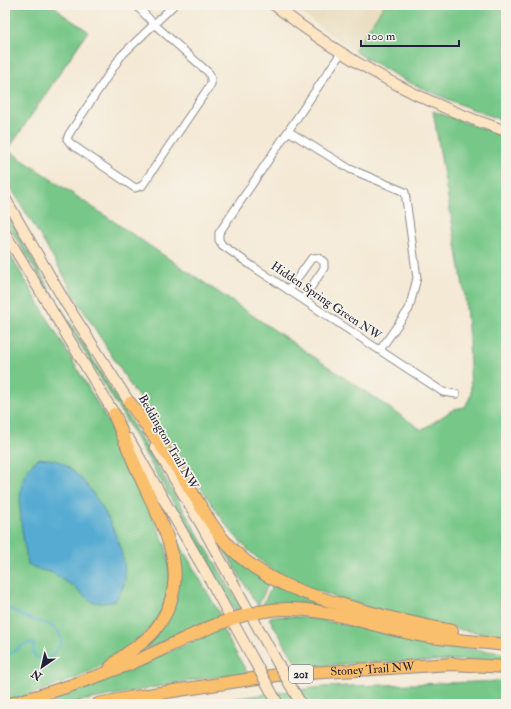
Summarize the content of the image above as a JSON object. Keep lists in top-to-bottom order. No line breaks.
{"streets":{"highway":["Stoney Trail NW","201"],"main road":["Beddington Trail NW"],"street":["Hidden Spring Green NW"]},"scale_bar":"100 m","north":"bottom left"}
